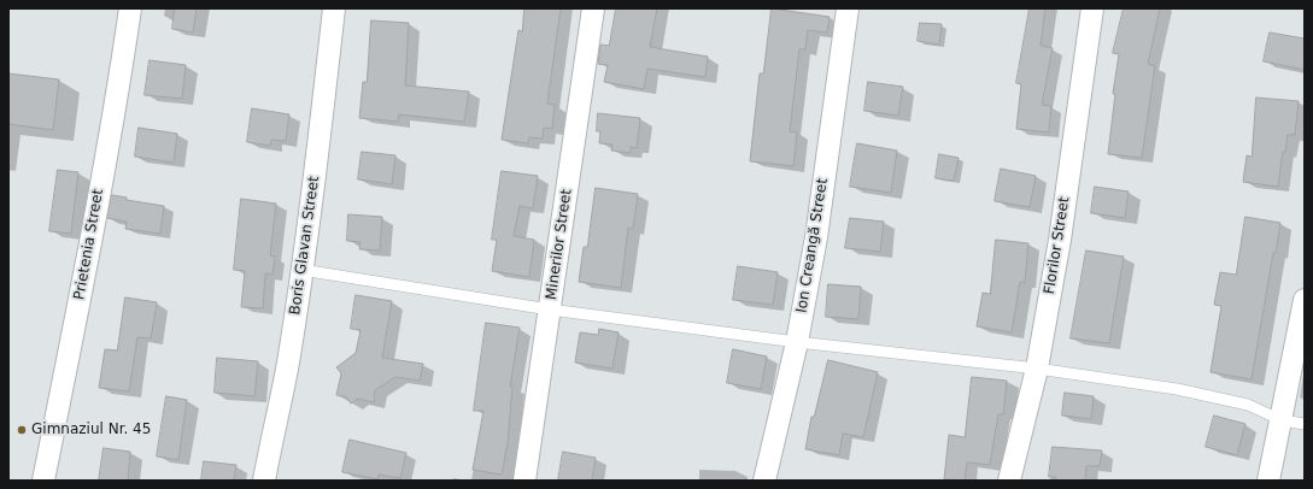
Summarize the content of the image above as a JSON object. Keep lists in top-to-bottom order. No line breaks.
{"streets":{"street":["Prietenia Street","Minerilor Street","Boris Glavan Street","Ion Creangă Street","Florilor Street"]},"places":["Gimnaziul Nr. 45"]}
